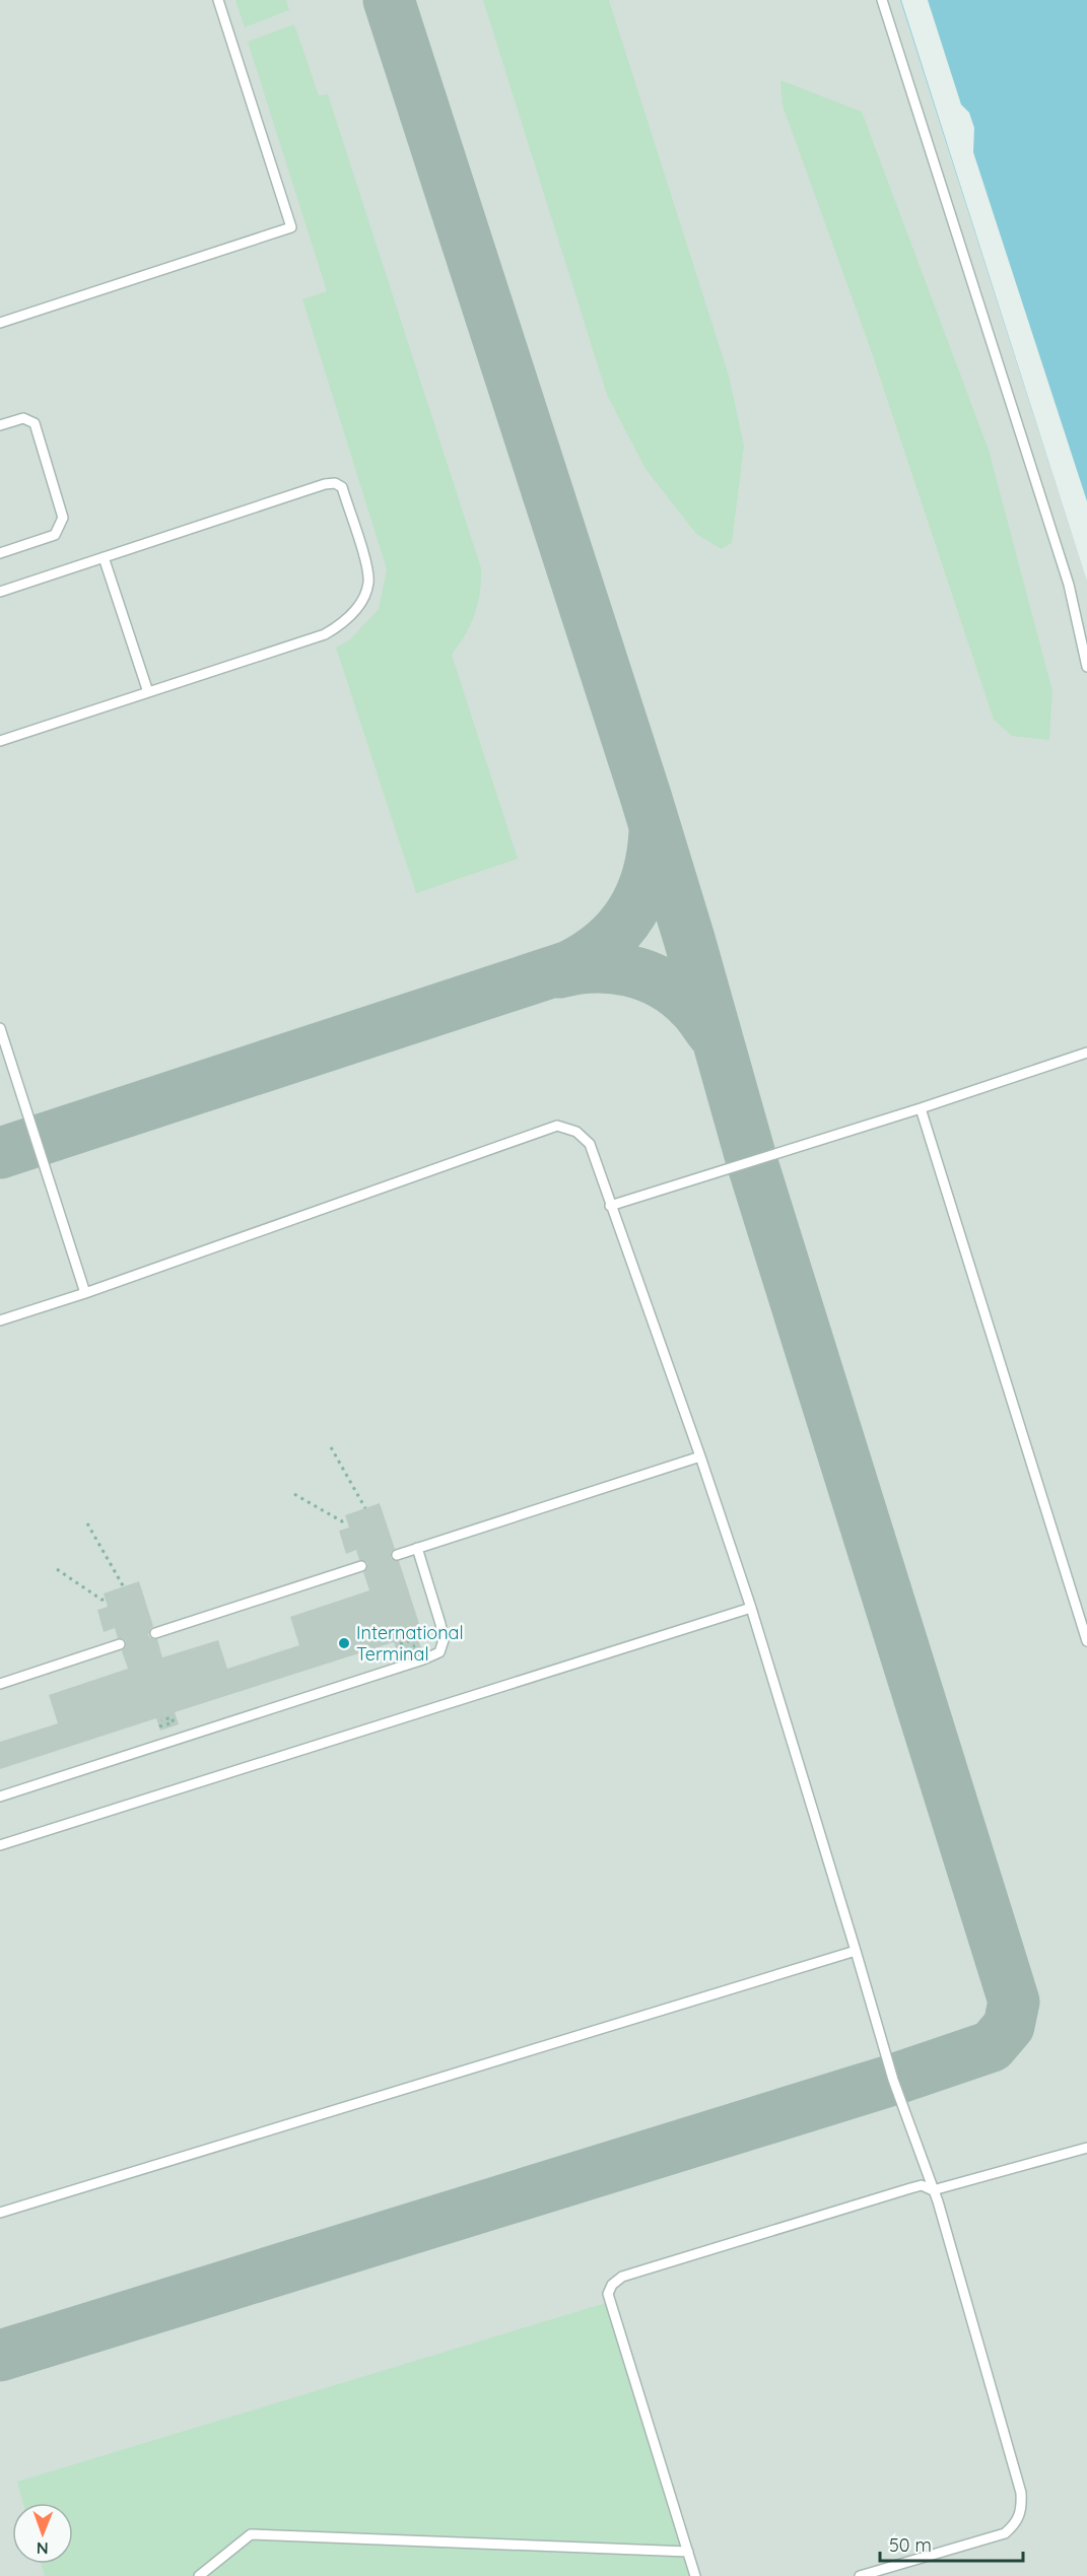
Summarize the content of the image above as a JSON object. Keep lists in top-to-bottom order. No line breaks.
{"places":["International Terminal"],"scale_bar":"50 m","north":"bottom"}
